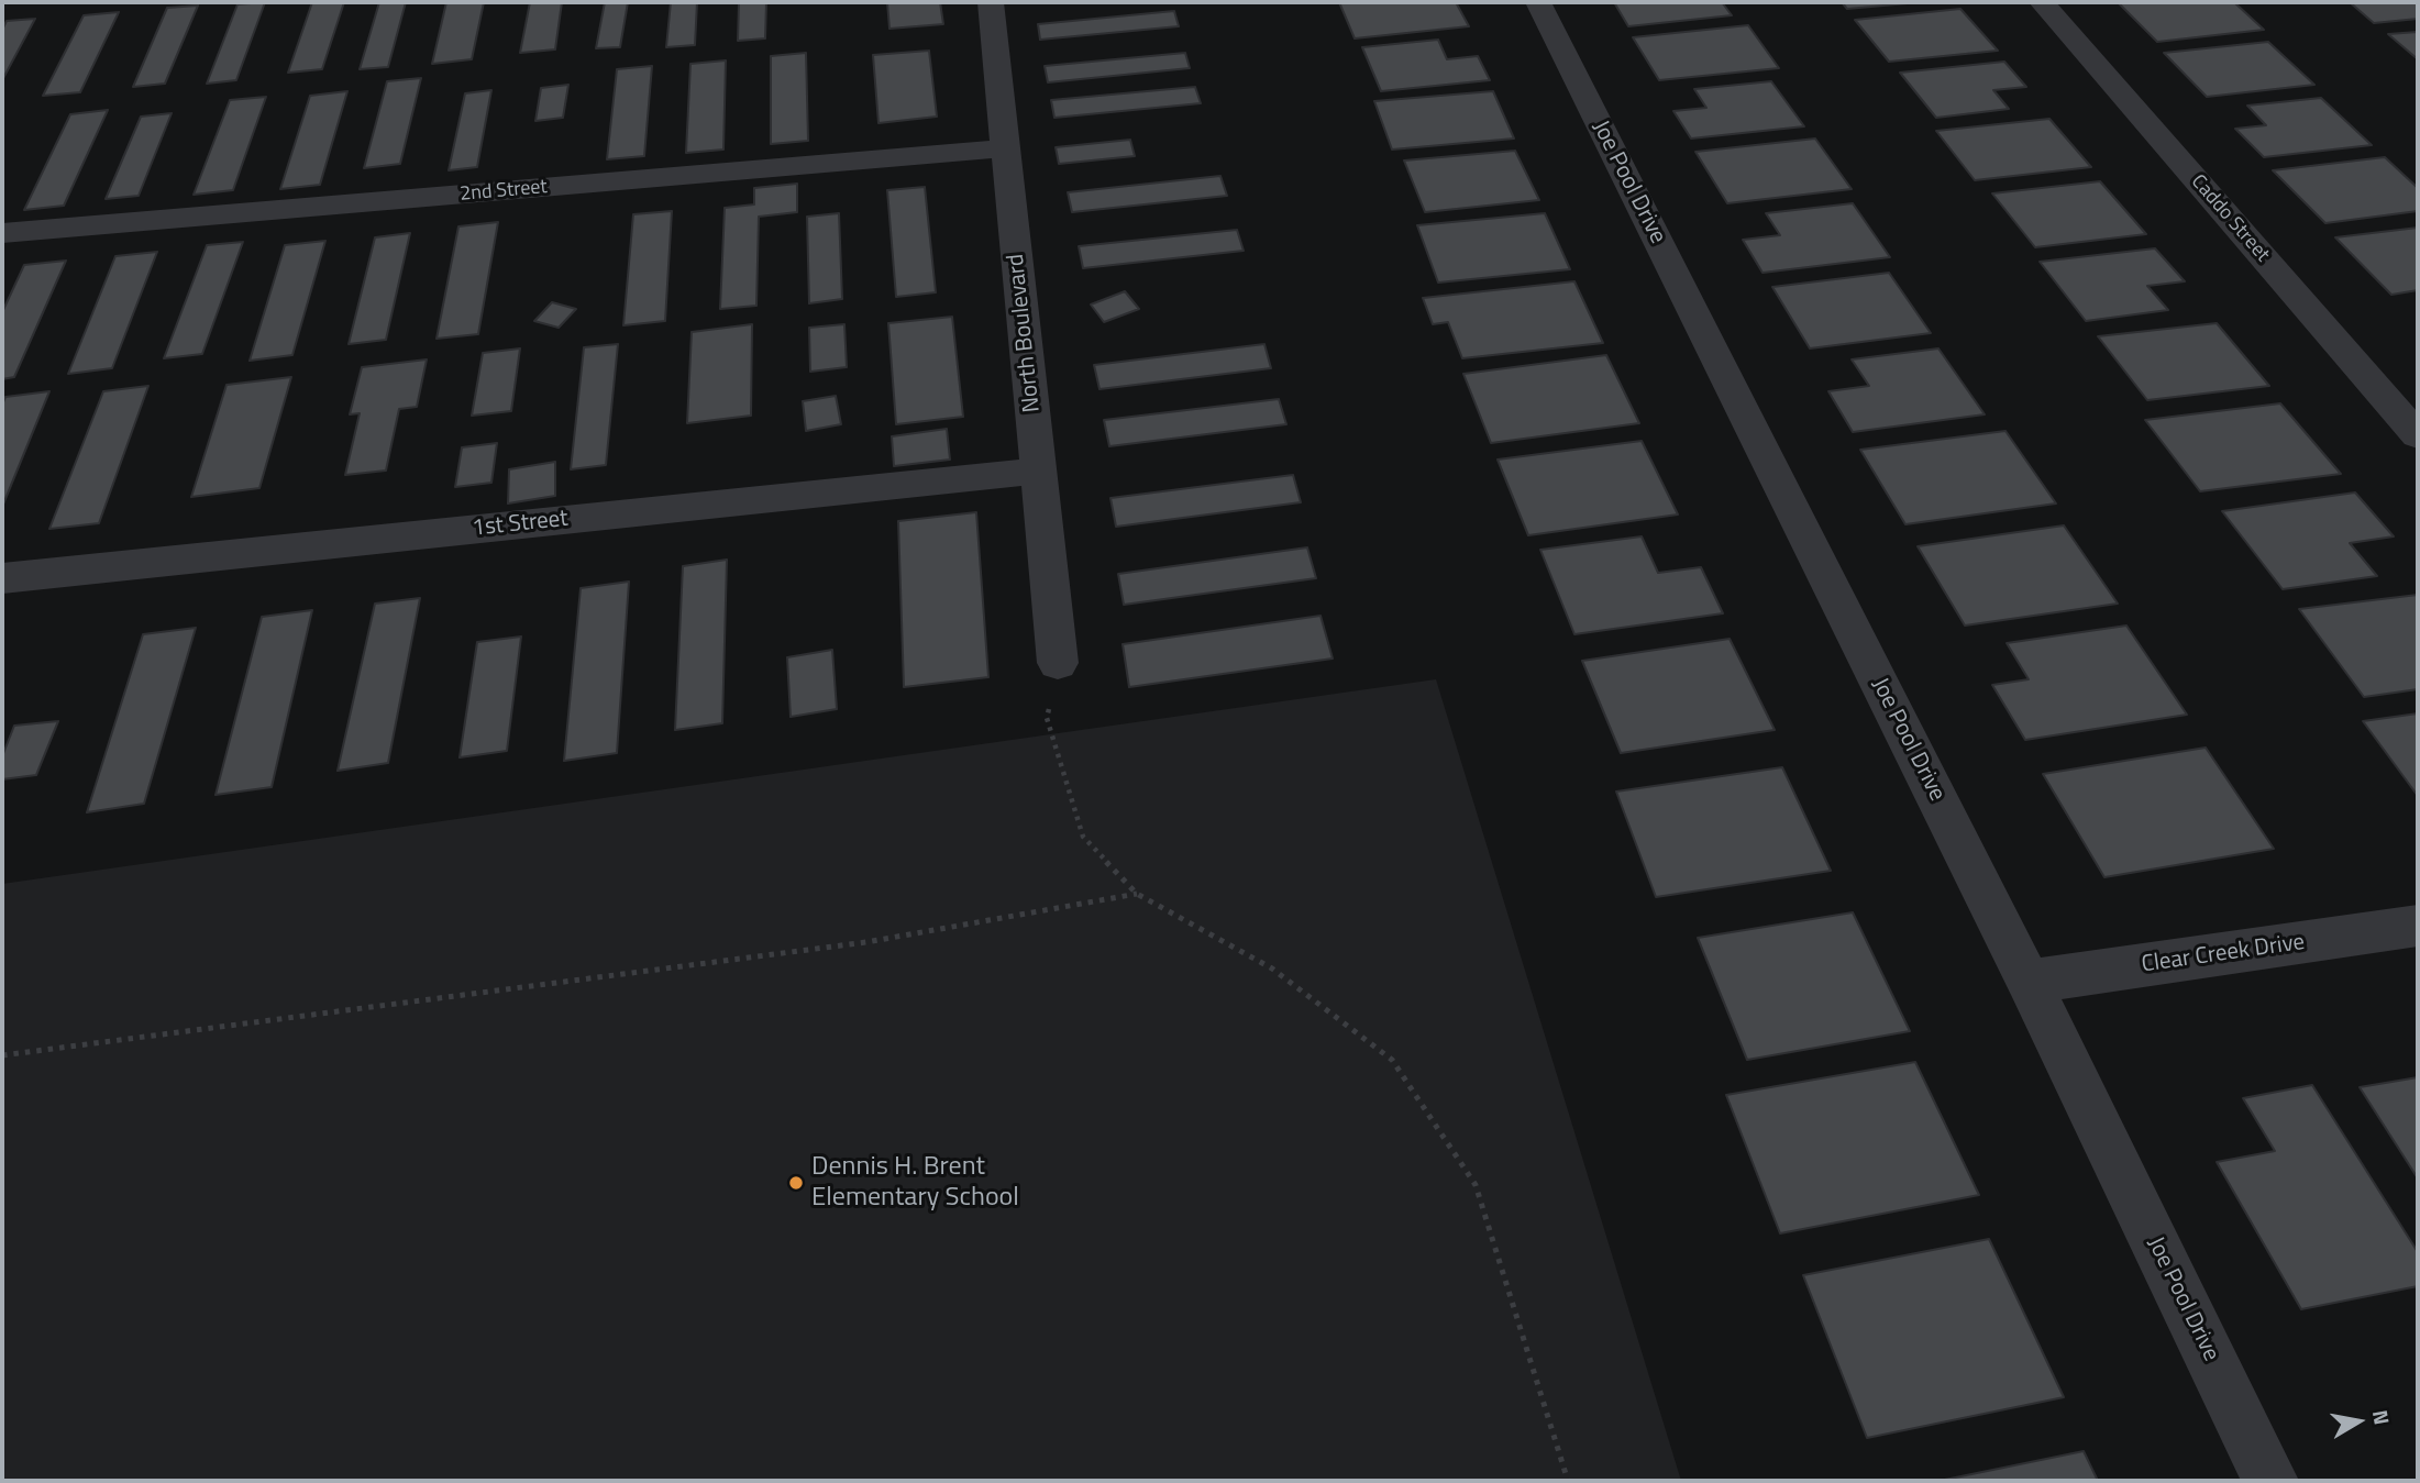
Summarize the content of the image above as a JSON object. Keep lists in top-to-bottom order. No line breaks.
{"streets":{"street":["Joe Pool Drive","2nd Street","Caddo Street","North Boulevard","1st Street","Clear Creek Drive"]},"crossings":[["Joe Pool Drive","Clear Creek Drive"],["2nd Street","North Boulevard"],["North Boulevard","1st Street"]],"places":["Dennis H. Brent Elementary School"],"north":"right"}
